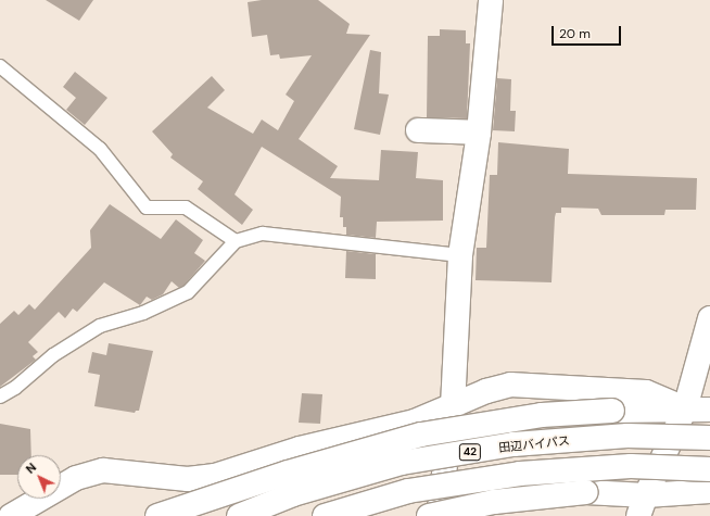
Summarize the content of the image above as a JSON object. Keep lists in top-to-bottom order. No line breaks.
{"streets":{"main road":["田辺バイパス","42"]},"scale_bar":"20 m","north":"top left"}
